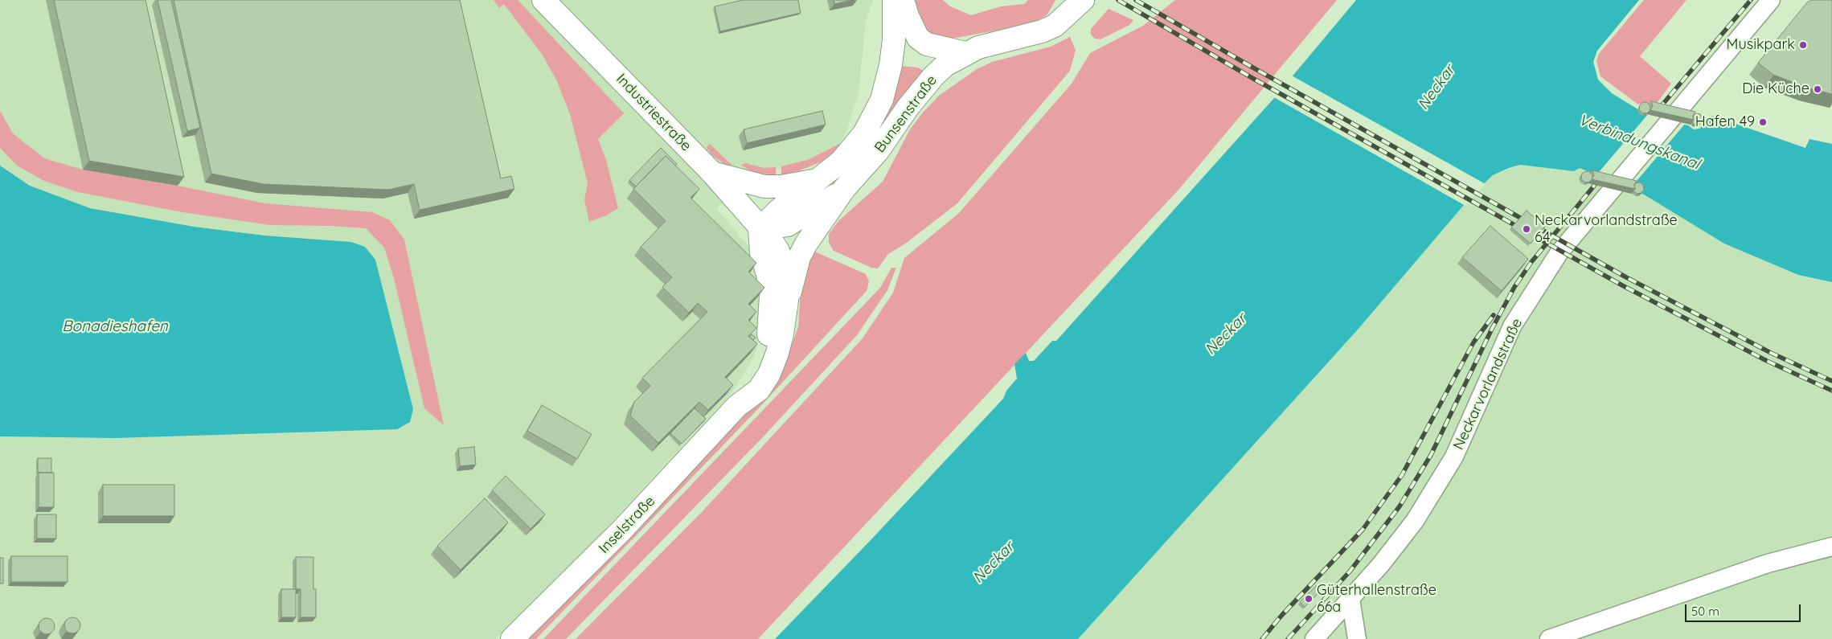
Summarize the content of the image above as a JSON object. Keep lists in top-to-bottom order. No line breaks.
{"streets":{"street":["Industriestraße","Bunsenstraße","Neckarvorlandstraße","Inselstraße"]},"crossings":[["Industriestraße","Bunsenstraße"],["Industriestraße","Inselstraße"],["Bunsenstraße","Inselstraße"]],"water":["Neckar","Verbindungskanal","Bonadieshafen"],"places":["Musikpark","Die Küche","Hafen 49","Neckarvorlandstraße 64","Güterhallenstraße 66a"],"scale_bar":"50 m"}
